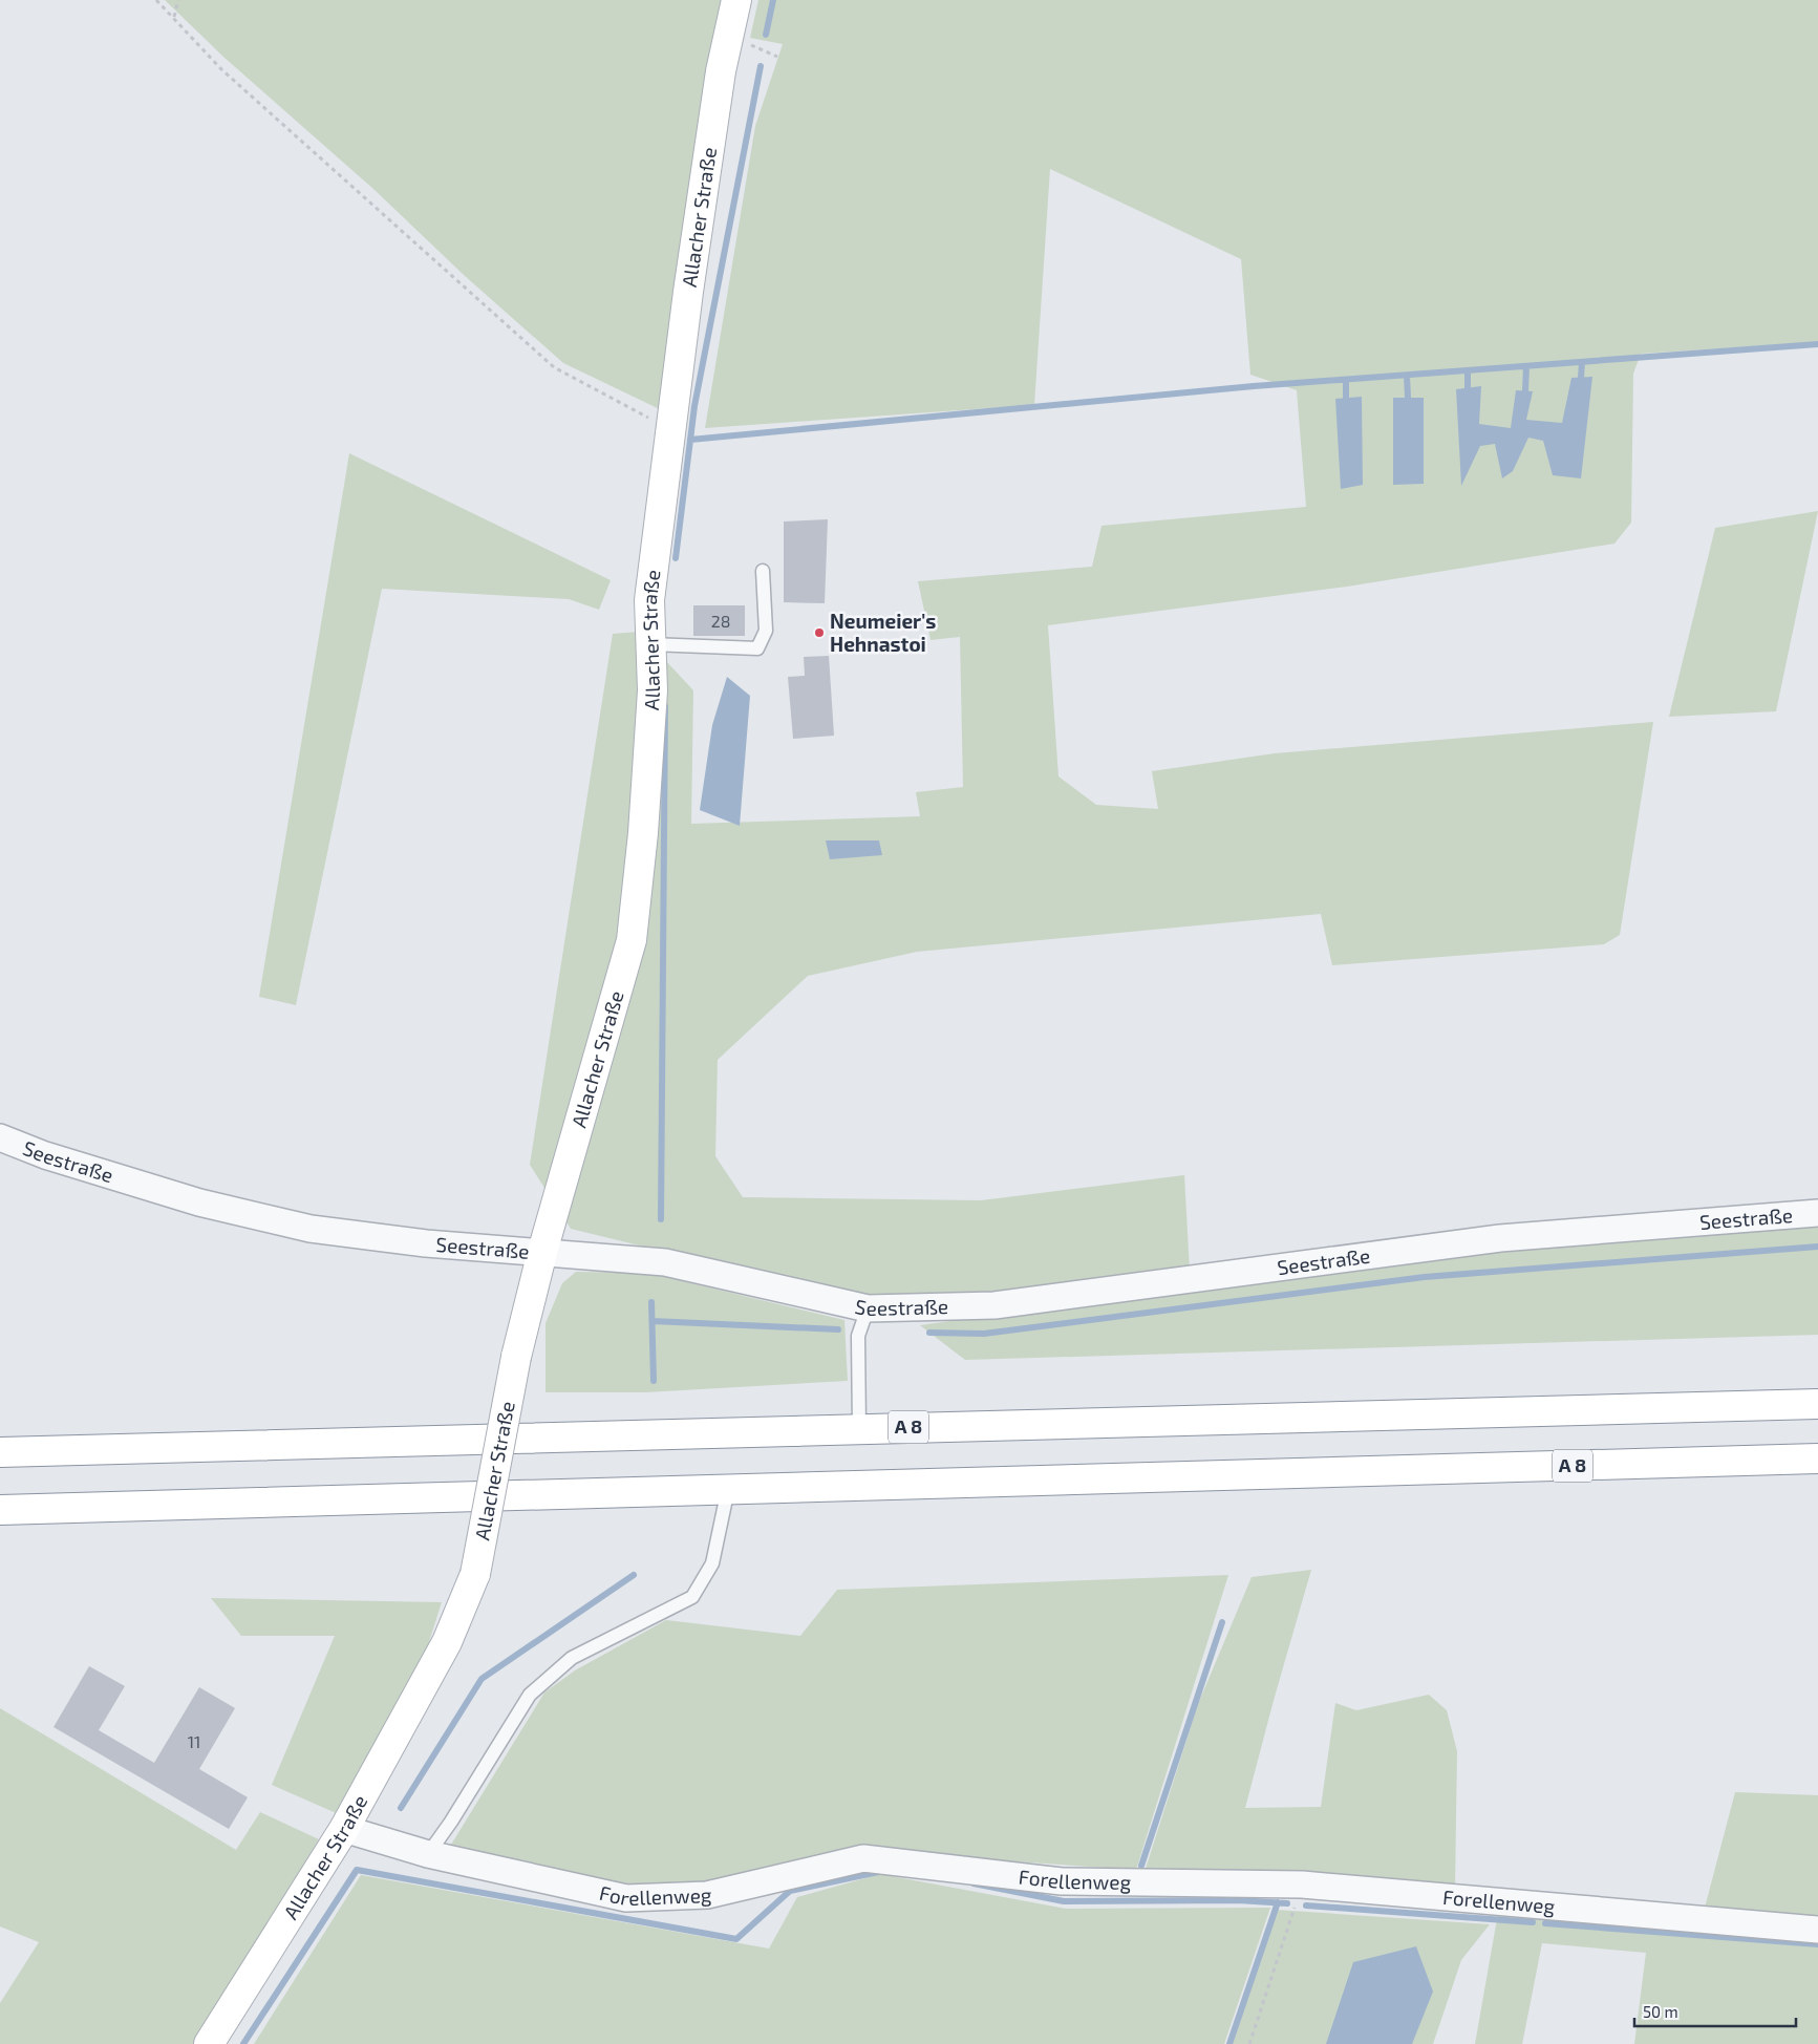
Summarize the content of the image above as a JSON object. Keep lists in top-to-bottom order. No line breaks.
{"streets":{"main road":["Allacher Straße","A 8"],"street":["Seestraße","Forellenweg"]},"crossings":[["Allacher Straße","Seestraße"],["Allacher Straße","Forellenweg"]],"places":["Neumeier's Hehnastoi"],"house_numbers":["28","11"],"scale_bar":"50 m"}
